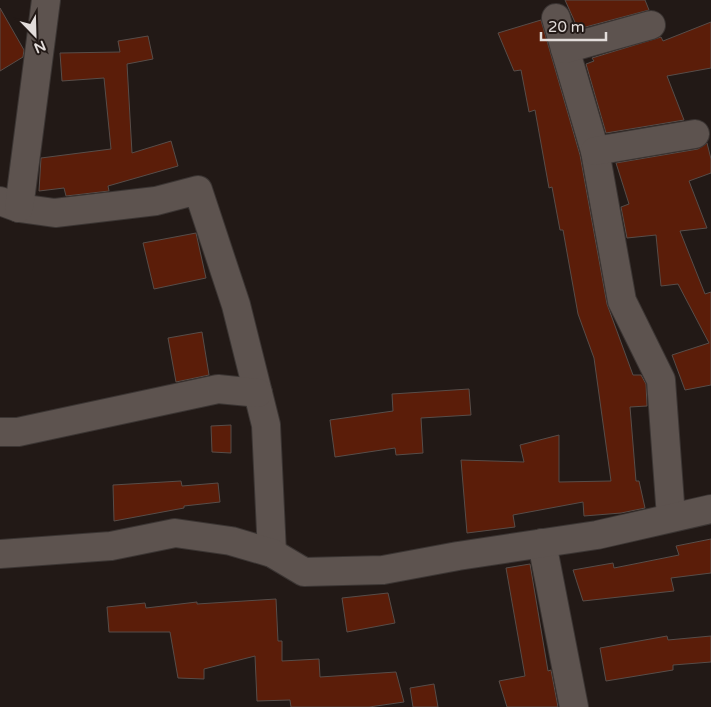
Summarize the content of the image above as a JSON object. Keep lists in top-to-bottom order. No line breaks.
{"scale_bar":"20 m","north":"bottom right"}
